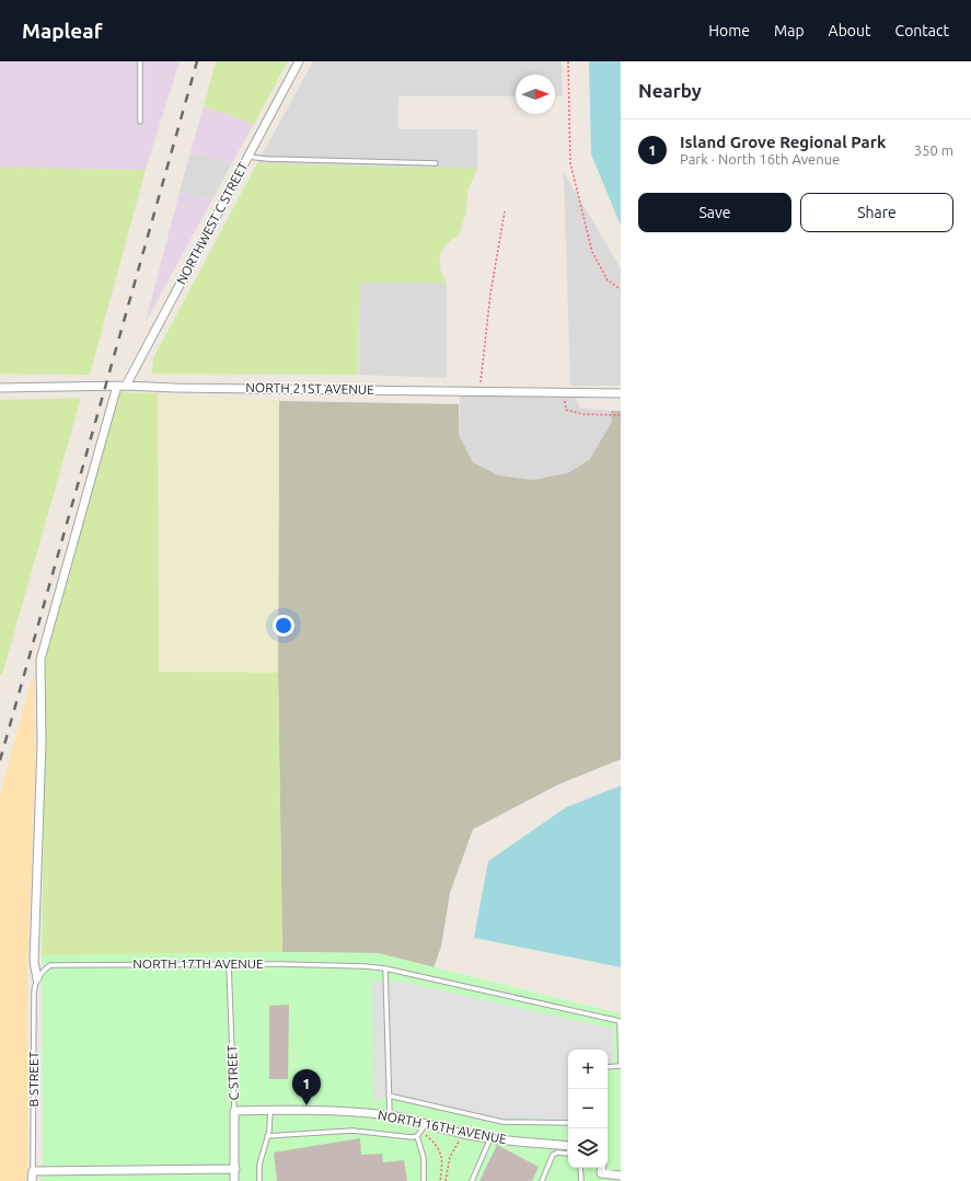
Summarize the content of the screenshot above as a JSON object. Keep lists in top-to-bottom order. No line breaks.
{"streets":{"street":["NORTHWEST C STREET","NORTH 21ST AVENUE","C STREET","B STREET","NORTH 16TH AVENUE"],"lane":["NORTH 17TH AVENUE"]},"crossings":[["NORTHWEST C STREET","NORTH 21ST AVENUE"],["NORTH 17TH AVENUE","C STREET"],["NORTH 17TH AVENUE","B STREET"],["C STREET","NORTH 16TH AVENUE"]],"north":"right","page":{"header":"Mapleaf","nav":["Home","Map","About","Contact"],"heading":"Nearby","list":[{"mark":"1","name":"Island Grove Regional Park","note":"Park · North 16th Avenue","value":"350 m"}],"buttons":["Save","Share"],"map_buttons":["+","−"],"pins":"1"}}
